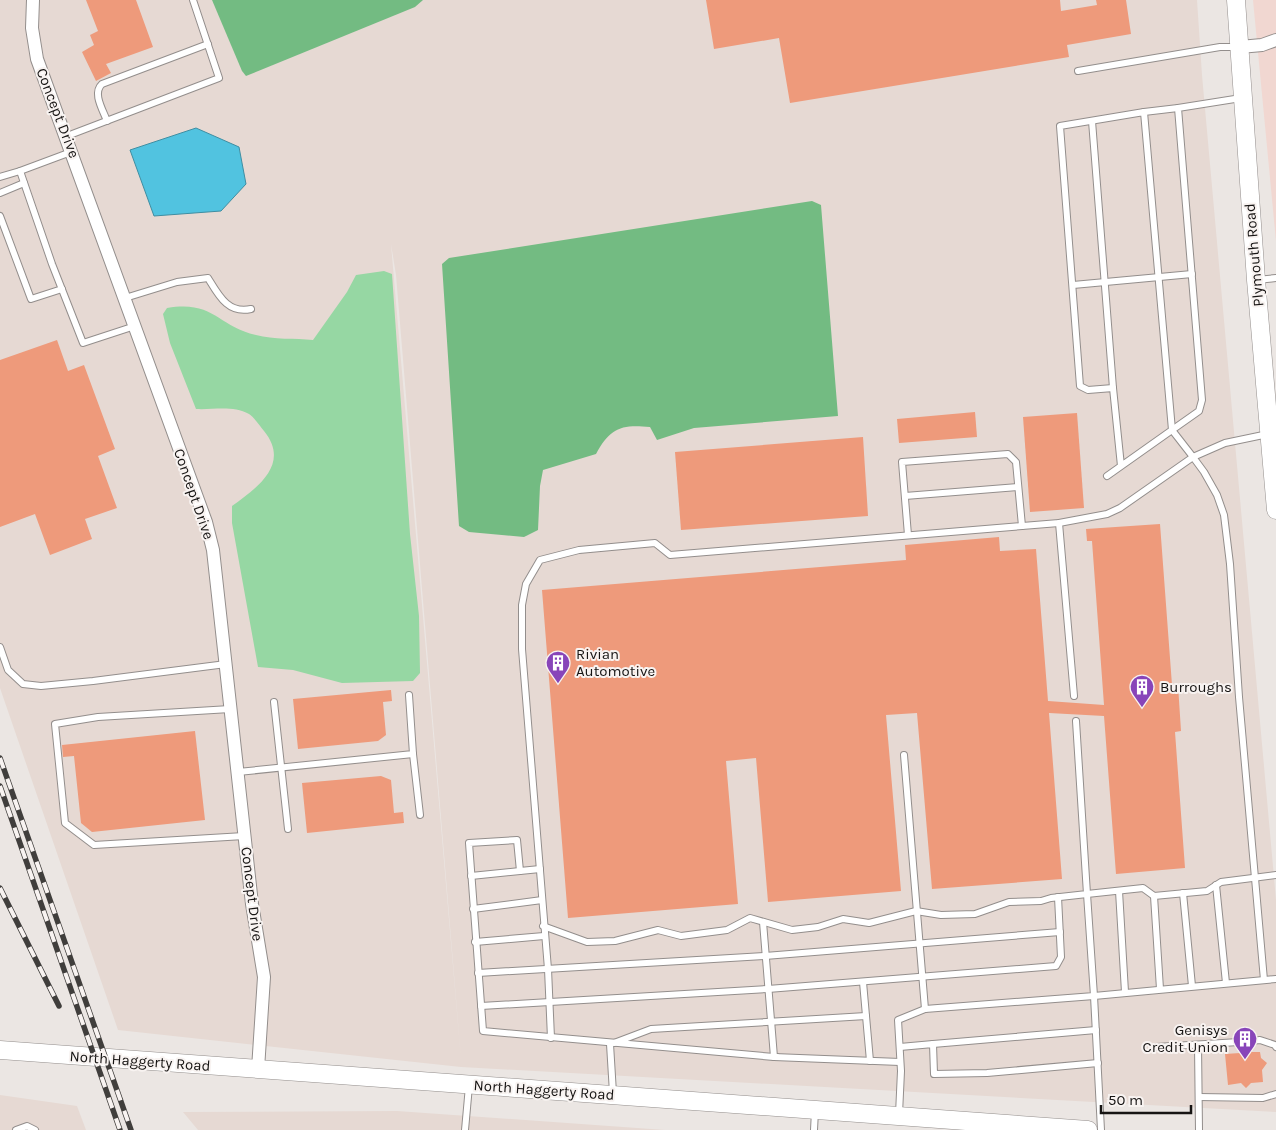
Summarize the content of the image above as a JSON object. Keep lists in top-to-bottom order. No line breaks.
{"streets":{"street":["Concept Drive","Plymouth Road","North Haggerty Road"]},"crossings":[["Concept Drive","North Haggerty Road"]],"places":{"building":["Rivian Automotive","Burroughs","Genisys Credit Union"]},"scale_bar":"50 m"}
